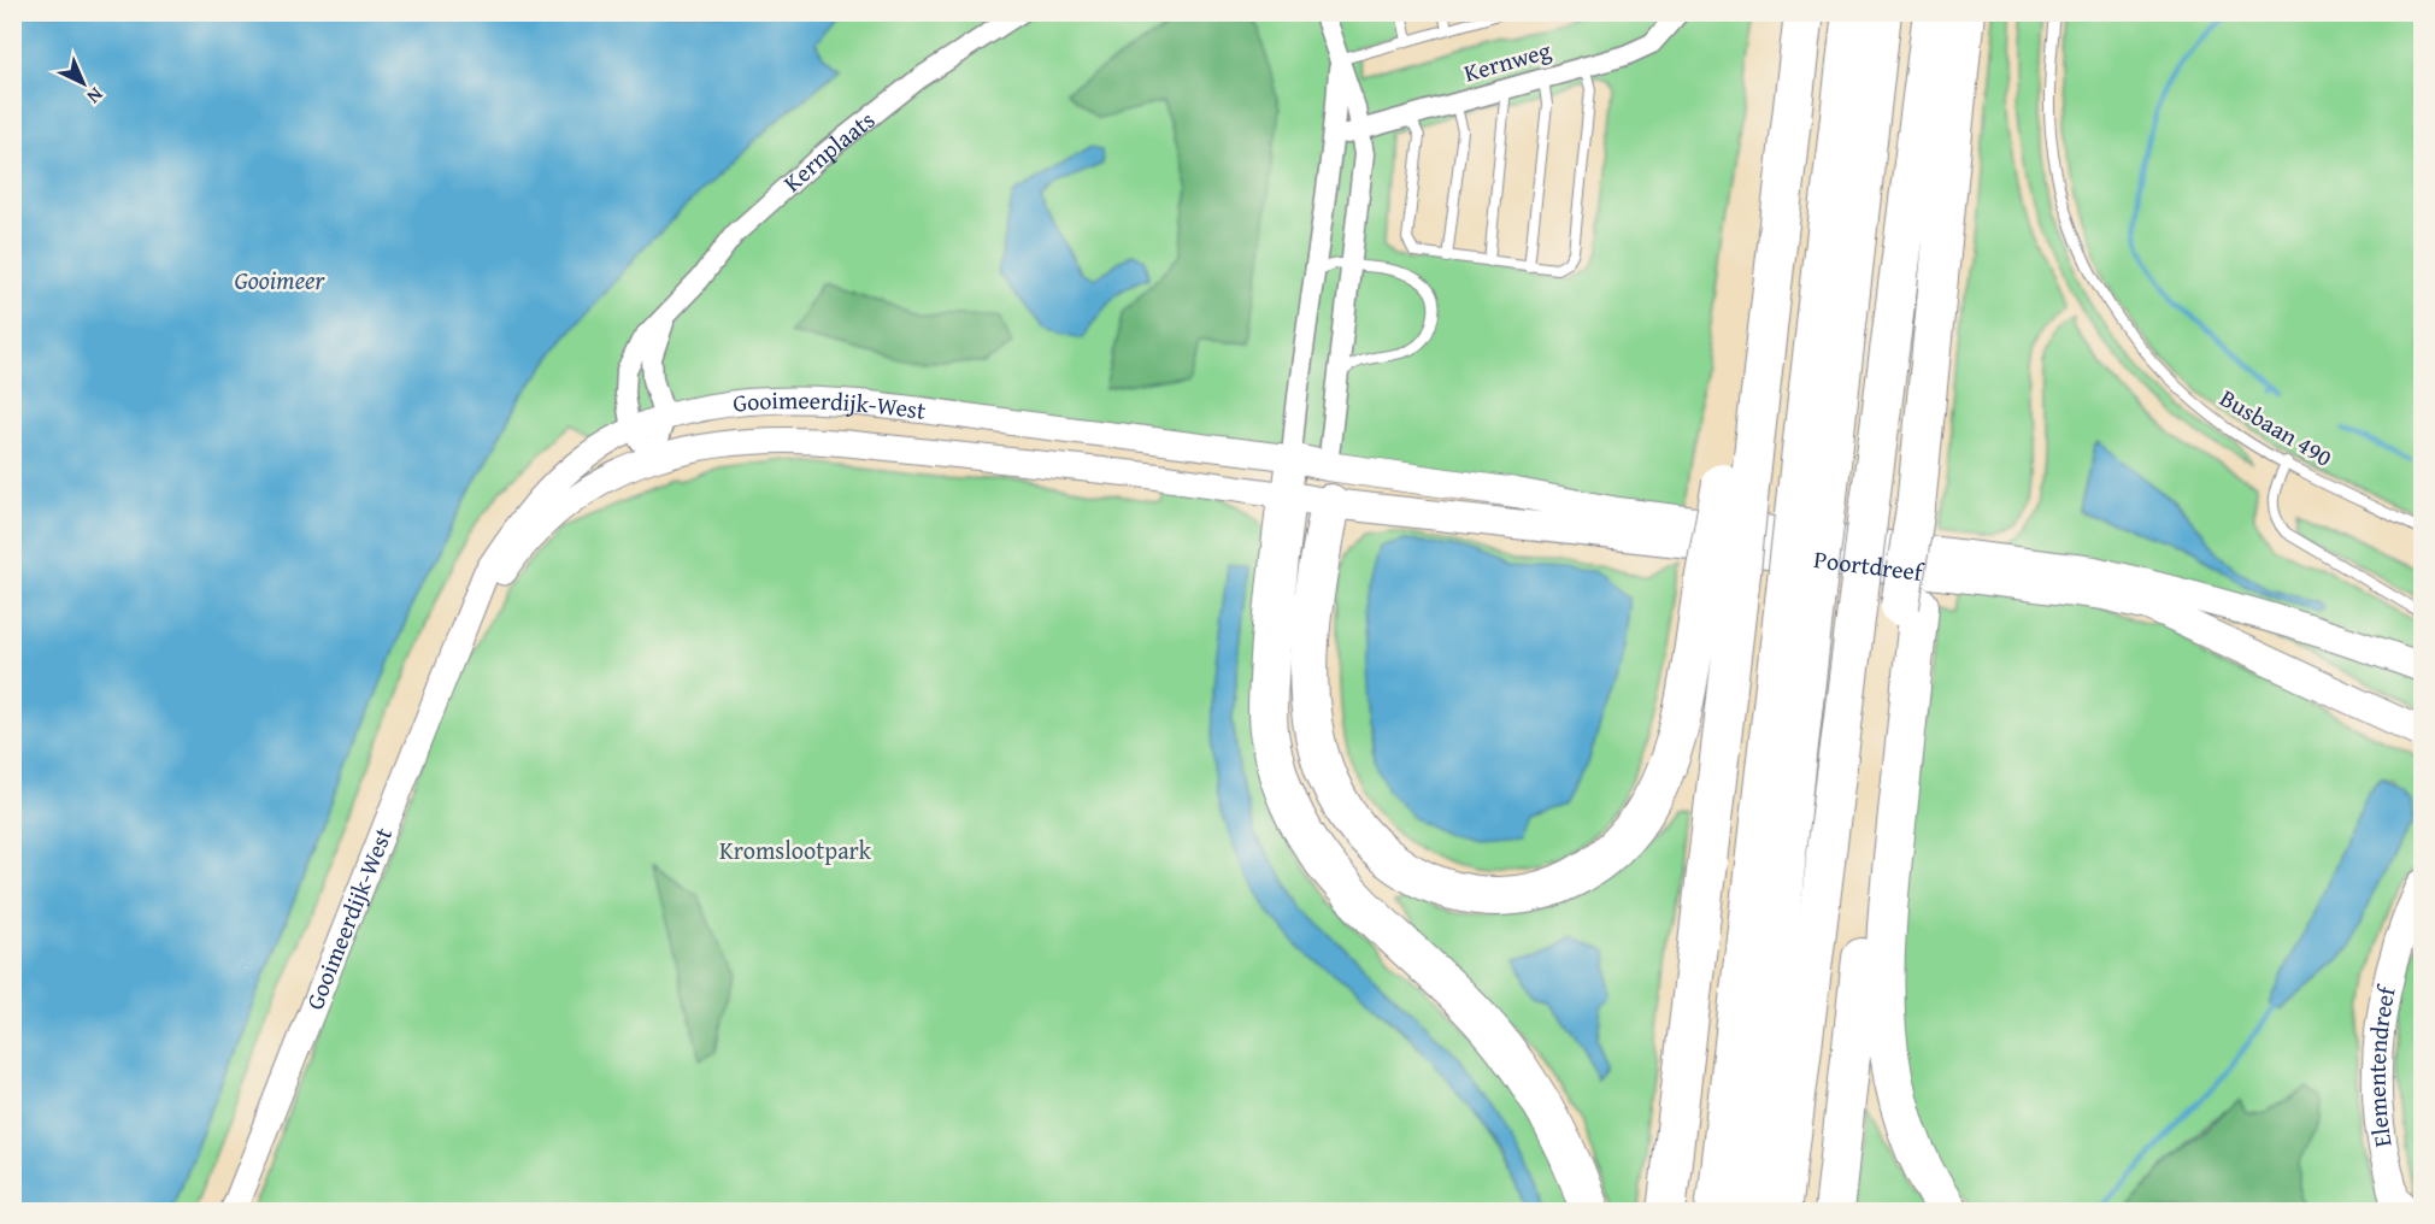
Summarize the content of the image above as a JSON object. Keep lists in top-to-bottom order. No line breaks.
{"streets":{"main road":["Poortdreef","Elementendreef"],"street":["Kernweg","Kernplaats","Gooimeerdijk-West"],"lane":["Busbaan 490"]},"crossings":[["Kernplaats","Gooimeerdijk-West"],["Gooimeerdijk-West","Poortdreef"]],"water":["Gooimeer"],"parks":["Kromslootpark"],"north":"bottom right"}
